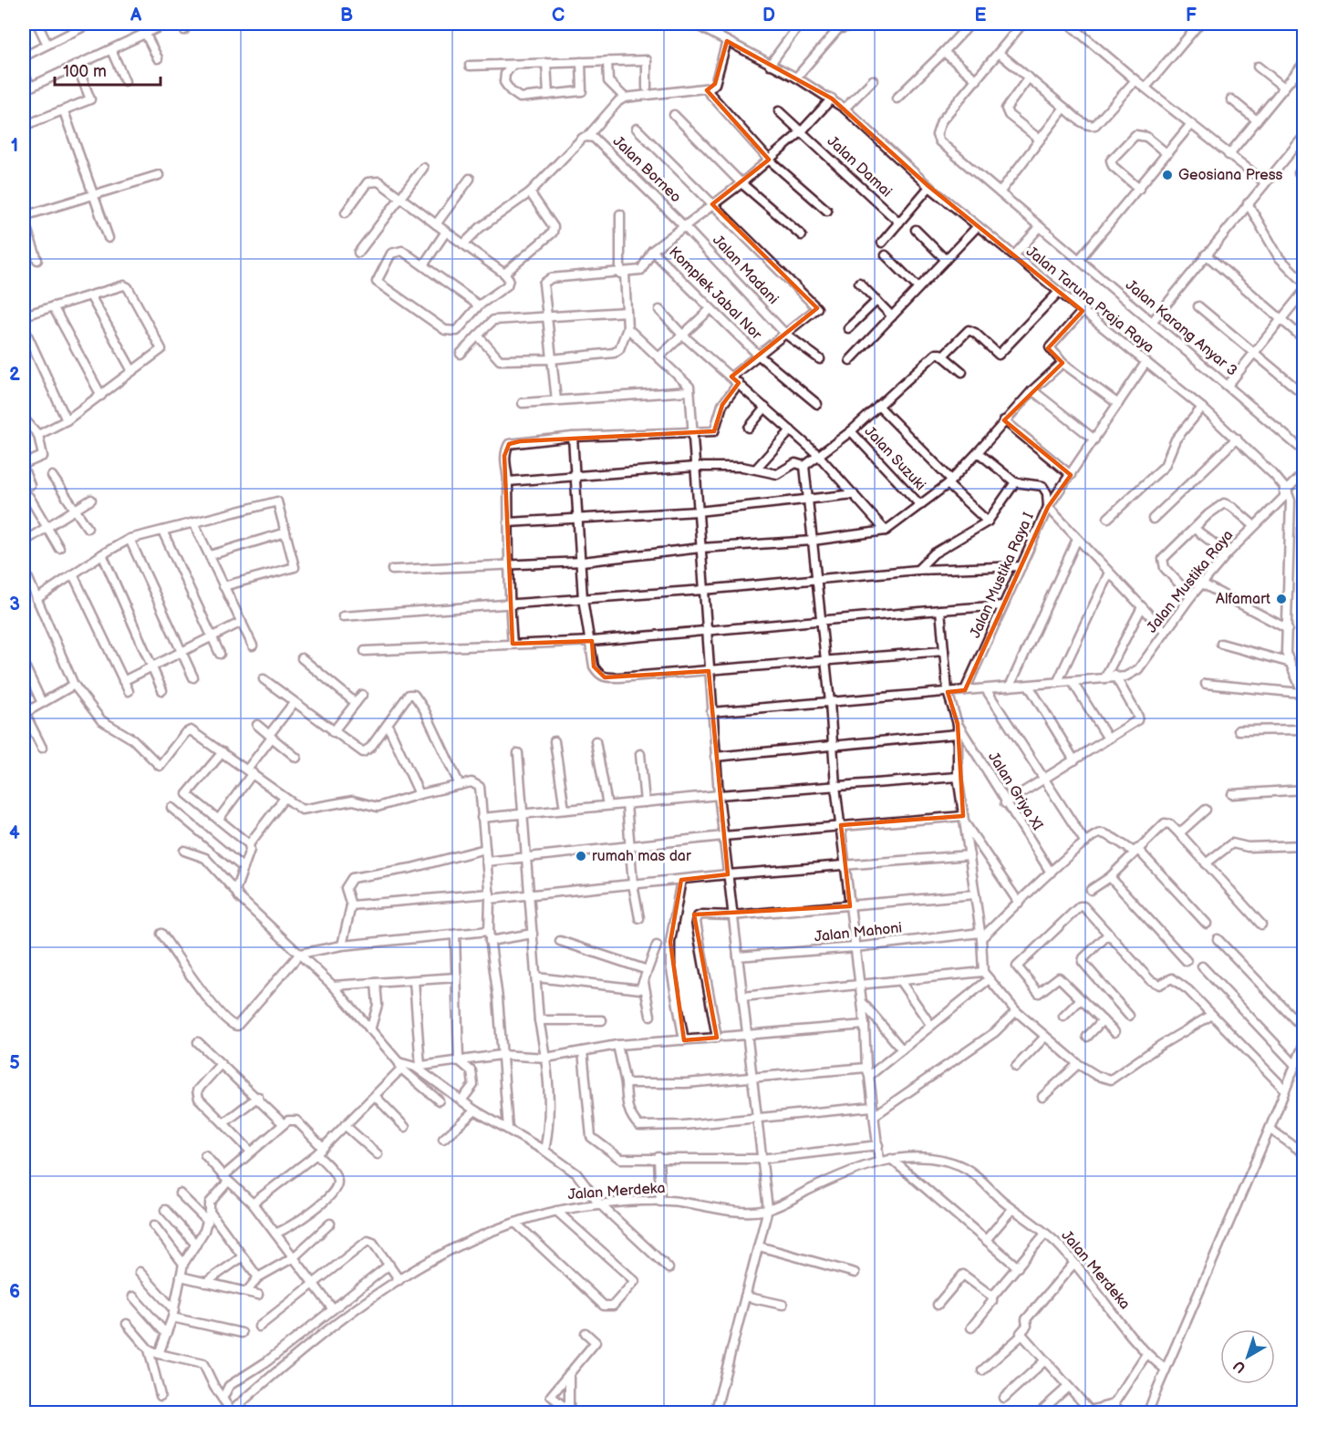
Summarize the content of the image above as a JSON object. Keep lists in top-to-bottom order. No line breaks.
{"streets":{"street":["Jalan Damai","Jalan Borneo","Jalan Madani","Komplek Jabal Nor","Jalan Taruna Praja Raya","Jalan Karang Anyar 3","Jalan Suzuki","Jalan Mustika Raya I","Jalan Mustika Raya","Jalan Griya XI","Jalan Mahoni","Jalan Merdeka"]},"crossings":[["Jalan Borneo","Jalan Madani"],["Jalan Taruna Praja Raya","Jalan Mustika Raya"],["Jalan Mustika Raya I","Jalan Mustika Raya"]],"places":["Geosiana Press","Alfamart","rumah mas dar"],"scale_bar":"100 m","north":"bottom left","grid":{"columns":["A","B","C","D","E","F"],"rows":["1","2","3","4","5","6"]}}
